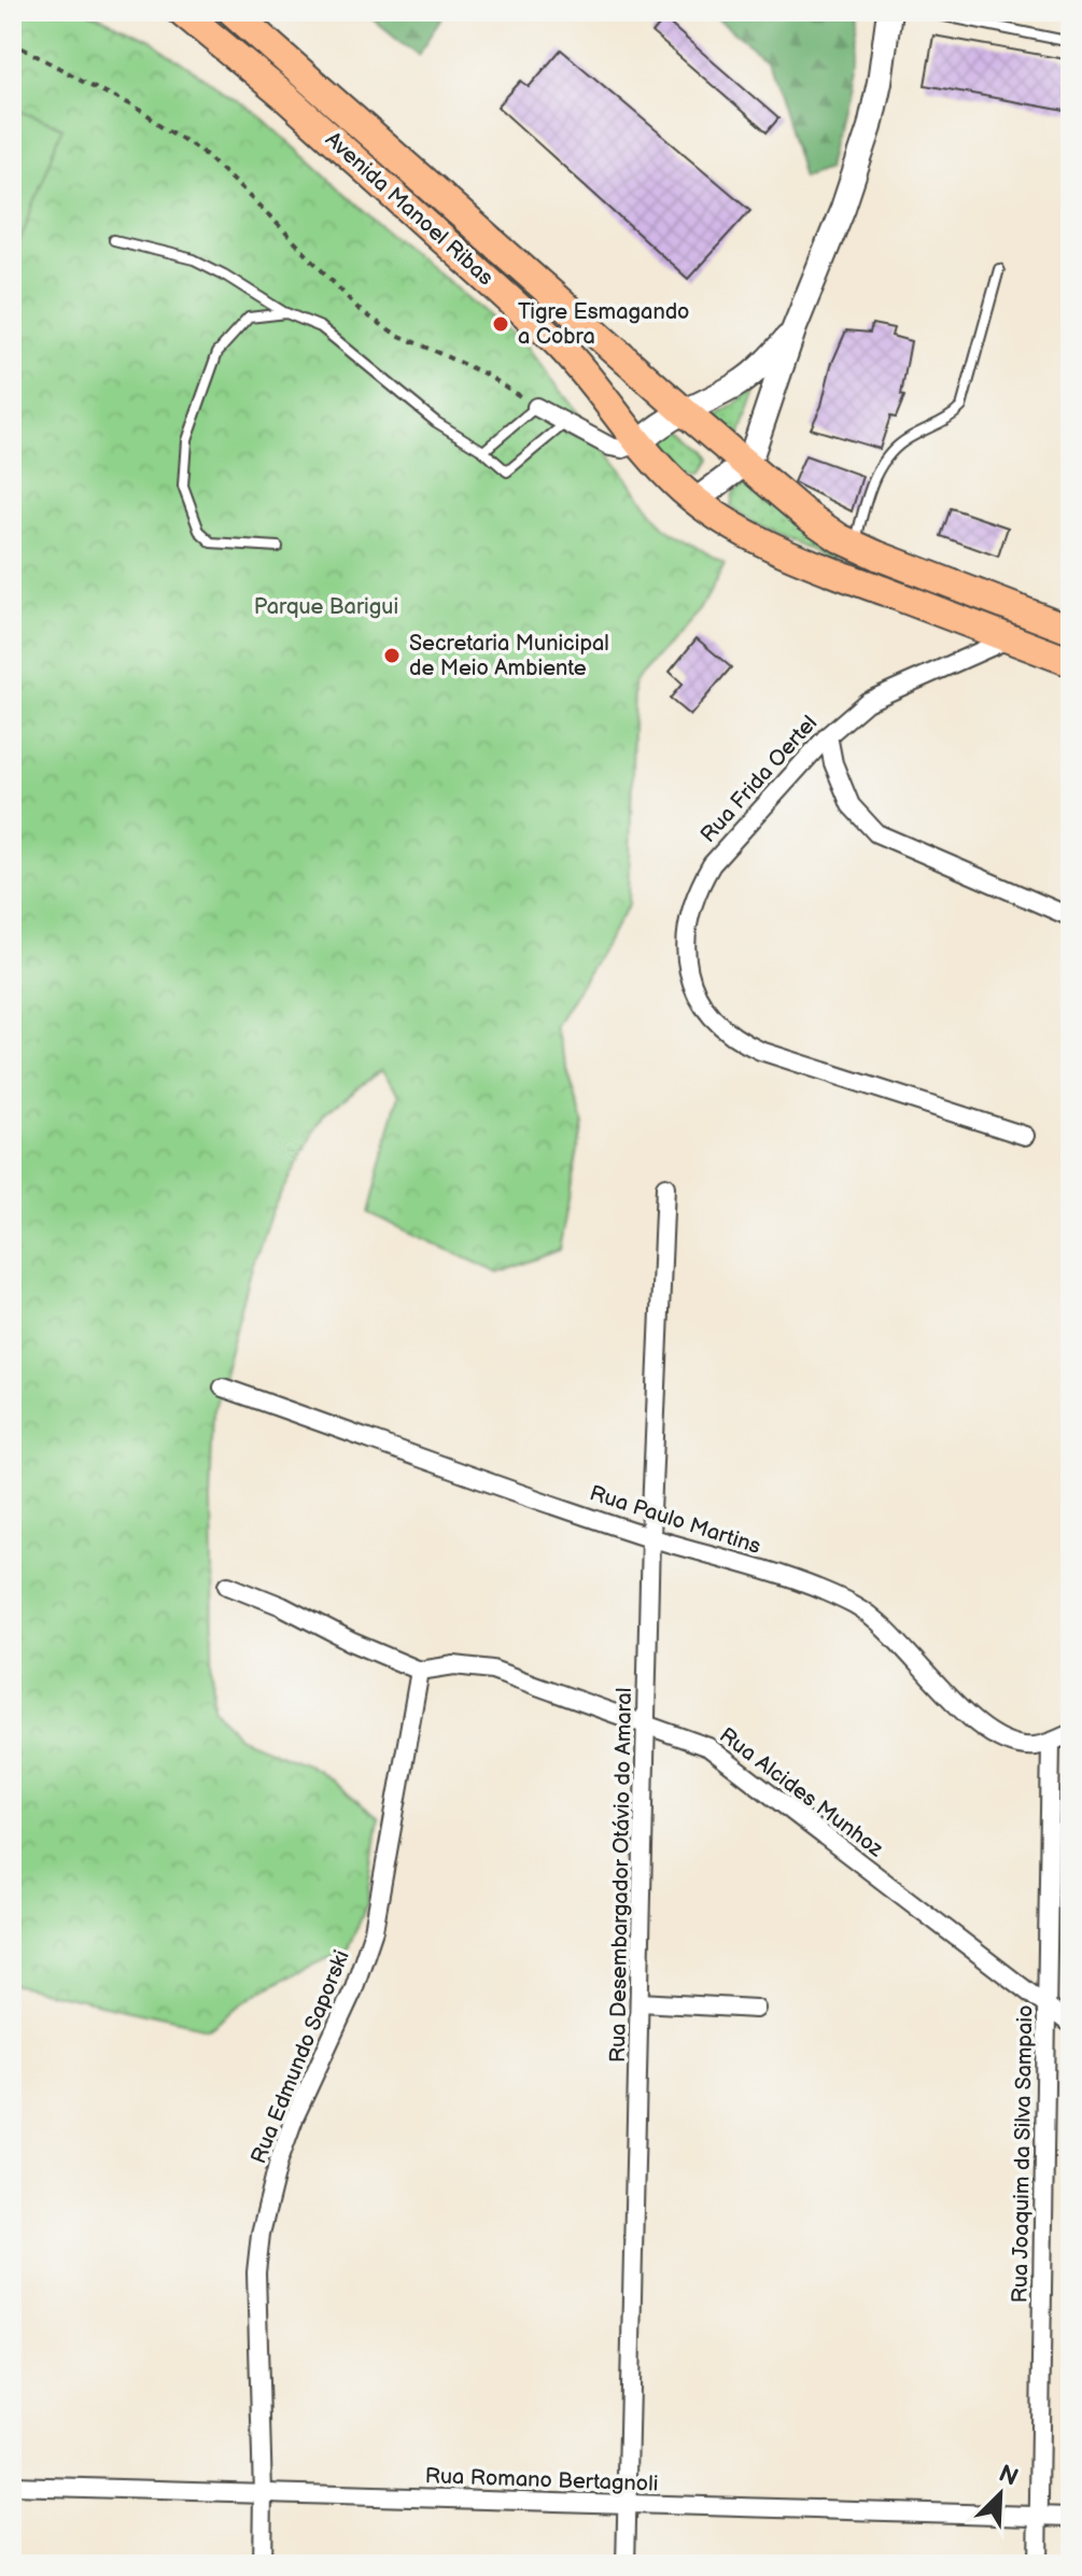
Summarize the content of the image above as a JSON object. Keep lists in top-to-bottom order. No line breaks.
{"streets":{"main road":["Avenida Manoel Ribas"],"street":["Rua Frida Oertel","Rua Paulo Martins","Rua Alcides Munhoz","Rua Desembargador Otávio do Amaral","Rua Edmundo Saporski","Rua Joaquim da Silva Sampaio","Rua Romano Bertagnoli"]},"crossings":[["Avenida Manoel Ribas","Rua Frida Oertel"],["Rua Paulo Martins","Rua Desembargador Otávio do Amaral"],["Rua Paulo Martins","Rua Joaquim da Silva Sampaio"],["Rua Alcides Munhoz","Rua Desembargador Otávio do Amaral"],["Rua Alcides Munhoz","Rua Edmundo Saporski"],["Rua Alcides Munhoz","Rua Joaquim da Silva Sampaio"],["Rua Desembargador Otávio do Amaral","Rua Romano Bertagnoli"],["Rua Edmundo Saporski","Rua Romano Bertagnoli"],["Rua Joaquim da Silva Sampaio","Rua Romano Bertagnoli"]],"parks":["Parque Barigui"],"places":["Tigre Esmagando a Cobra","Secretaria Municipal de Meio Ambiente"],"north":"top right"}
